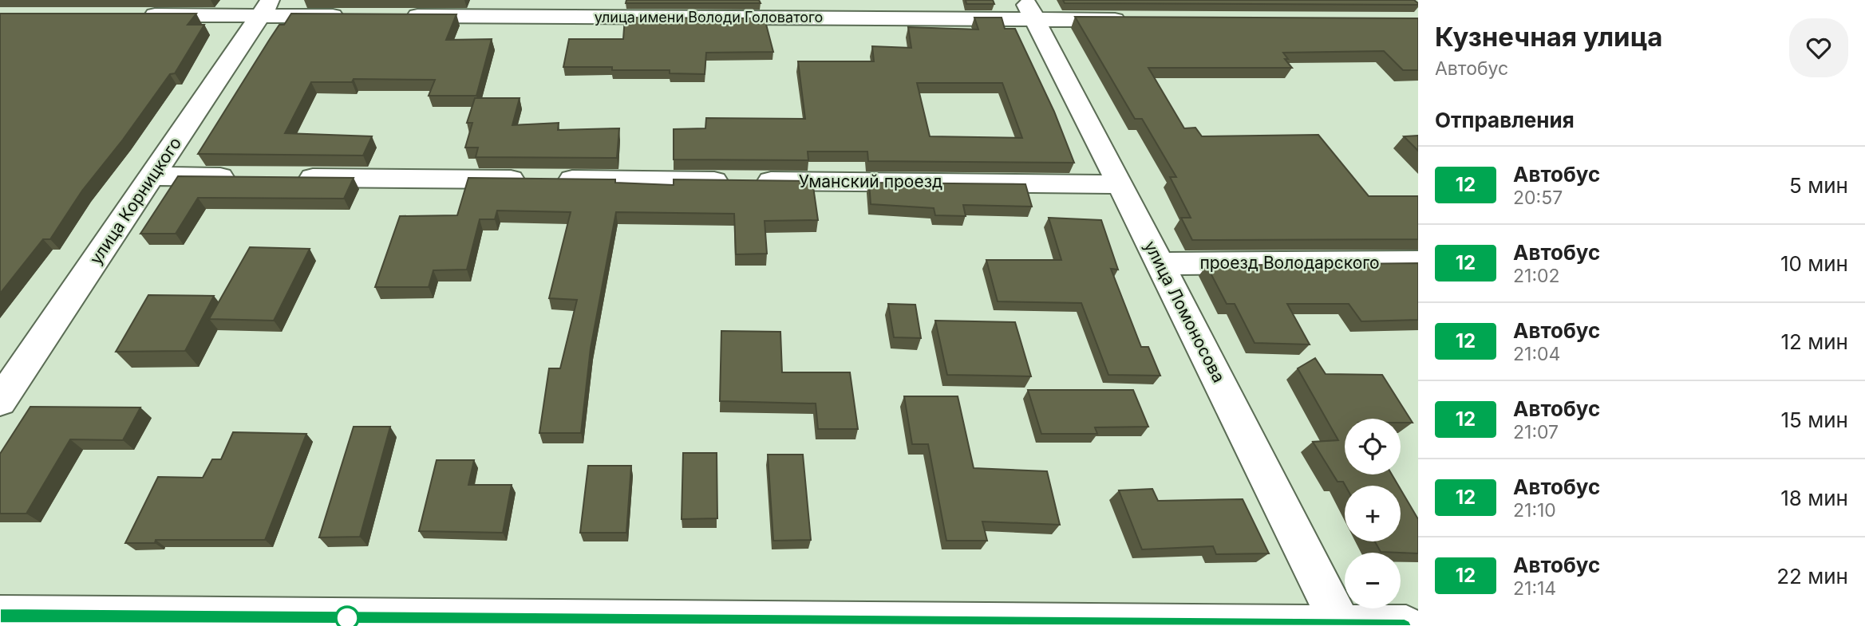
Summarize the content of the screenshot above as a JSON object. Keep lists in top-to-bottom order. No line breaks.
{"streets":{"street":["улица имени Володи Головатого","Уманский проезд","улица Корницкого","проезд Володарского","улица Ломоносова"]},"crossings":[["улица имени Володи Головатого","улица Ломоносова"],["Уманский проезд","улица Ломоносова"],["проезд Володарского","улица Ломоносова"]],"lines":["bus line 12"],"page":{"heading":[["Кузнечная улица","Автобус"],"Отправления"],"list":[{"mark":"12","name":"Автобус","note":"20:57","value":"5 мин"},{"mark":"12","name":"Автобус","note":"21:02","value":"10 мин"},{"mark":"12","name":"Автобус","note":"21:04","value":"12 мин"},{"mark":"12","name":"Автобус","note":"21:07","value":"15 мин"},{"mark":"12","name":"Автобус","note":"21:10","value":"18 мин"},{"mark":"12","name":"Автобус","note":"21:14","value":"22 мин"}],"map_buttons":["+","−"]}}
